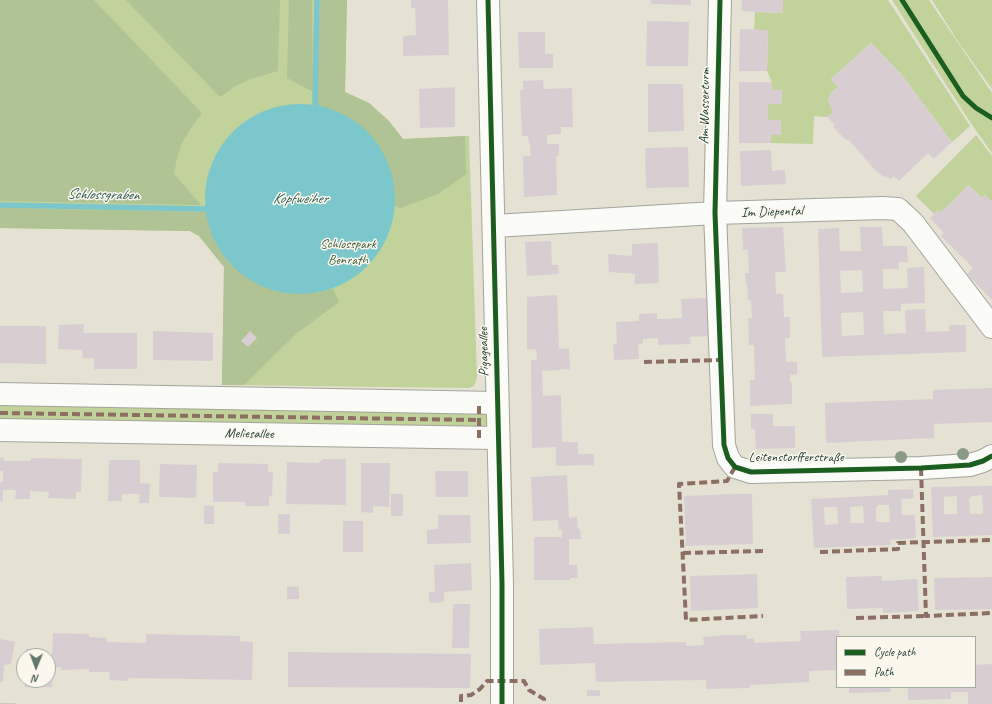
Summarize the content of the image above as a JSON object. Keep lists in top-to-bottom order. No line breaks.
{"streets":{"street":["Am Wasserturm","Im Diepental","Pigageallee","Meliesallee","Leitenstorfferstraße"]},"crossings":[["Am Wasserturm","Im Diepental"],["Am Wasserturm","Leitenstorfferstraße"],["Im Diepental","Pigageallee"],["Im Diepental","Leitenstorfferstraße"],["Pigageallee","Meliesallee"]],"water":["Schlossgraben","Kopfweiher"],"parks":["Schlosspark Benrath"],"legend":["Cycle path","Path"],"north":"bottom"}
